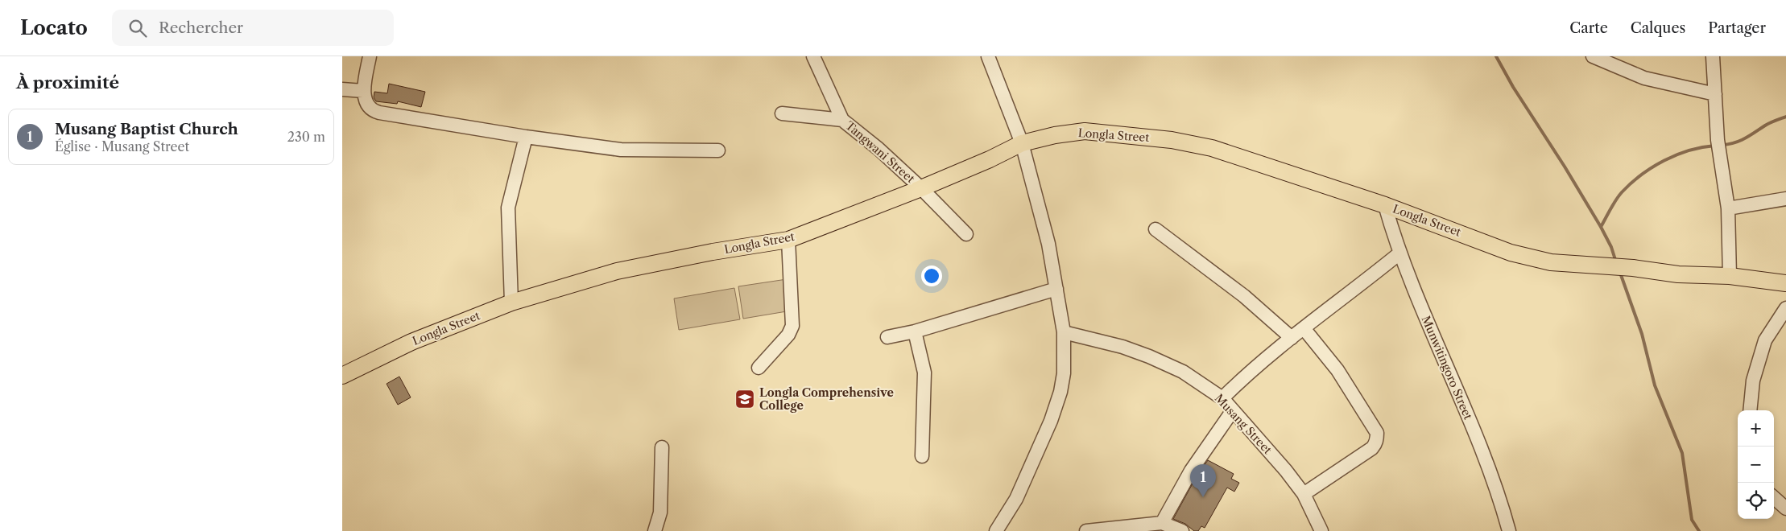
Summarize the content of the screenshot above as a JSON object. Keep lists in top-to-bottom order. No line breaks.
{"streets":{"main road":["Longla Street"],"street":["Tangwani Street","Munwitingoro Street","Musang Street"]},"crossings":[["Longla Street","Tangwani Street"],["Longla Street","Munwitingoro Street"]],"places":{"school or university":["Longla Comprehensive College"]},"page":{"header":"Locato","search":"Rechercher","nav":["Carte","Calques","Partager"],"heading":"À proximité","list":[{"mark":"1","name":"Musang Baptist Church","note":"Église · Musang Street","value":"230 m"}],"map_buttons":["+","−"],"pins":"1"}}
